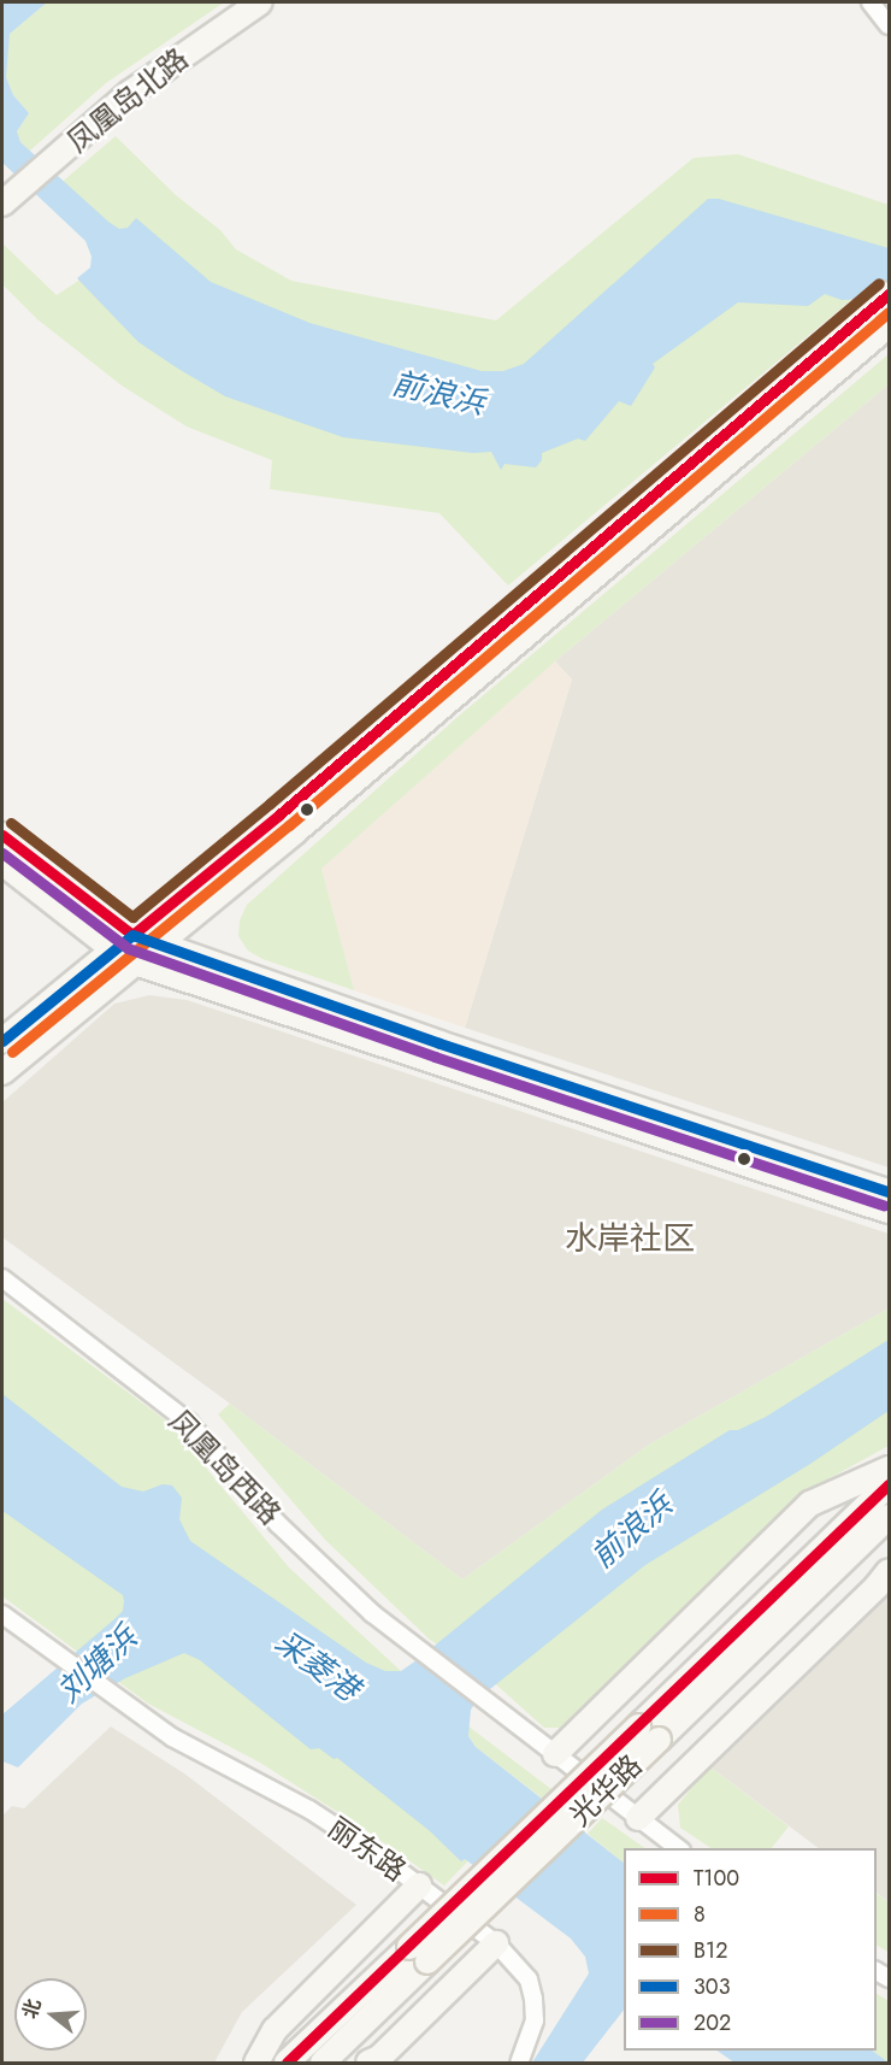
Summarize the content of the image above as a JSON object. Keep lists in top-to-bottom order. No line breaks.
{"streets":{"main road":["凤凰岛北路","光华路"],"street":["凤凰岛西路","丽东路"]},"districts":["水岸社区"],"water":["前浪浜","刘塘浜","采菱港"],"lines":["transit line B12","transit line T100","transit line 8","transit line 202","transit line 303"],"legend":["T100","8","B12","303","202"],"north":"left"}
